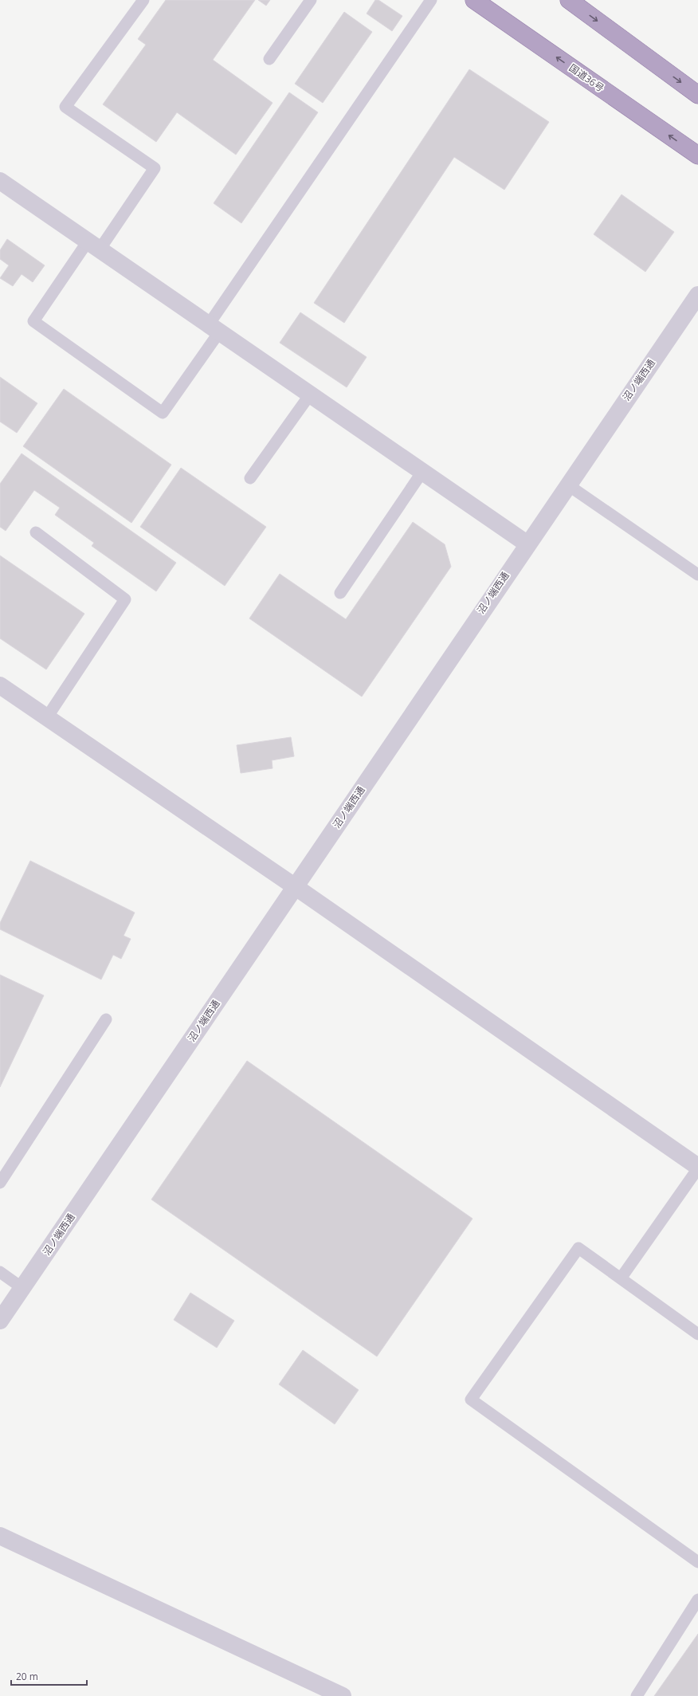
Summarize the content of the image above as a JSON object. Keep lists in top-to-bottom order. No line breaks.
{"streets":{"highway":["国道36号"],"street":["沼ノ端西通"]},"scale_bar":"20 m"}
